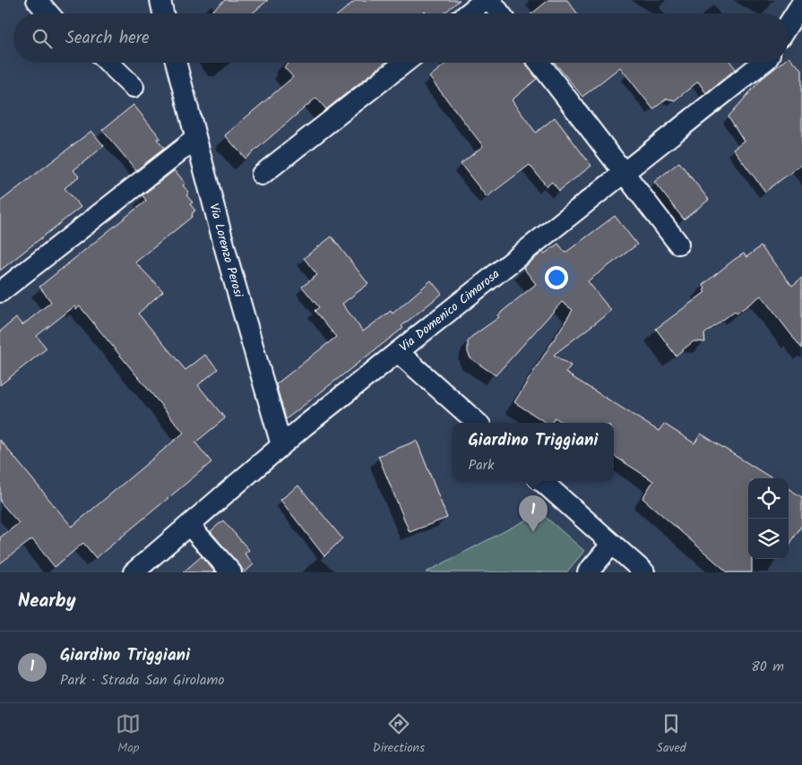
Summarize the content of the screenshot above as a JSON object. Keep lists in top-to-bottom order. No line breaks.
{"streets":{"street":["Via Lorenzo Perosi","Via Domenico Cimarosa"]},"crossings":[["Via Lorenzo Perosi","Via Domenico Cimarosa"]],"page":{"search":"Search here","popup":["Giardino Triggiani","Park"],"pins":"1","heading":"Nearby","list":[{"mark":"1","name":"Giardino Triggiani","note":"Park · Strada San Girolamo","value":"80 m"}],"nav":["Map","Directions","Saved"]}}
